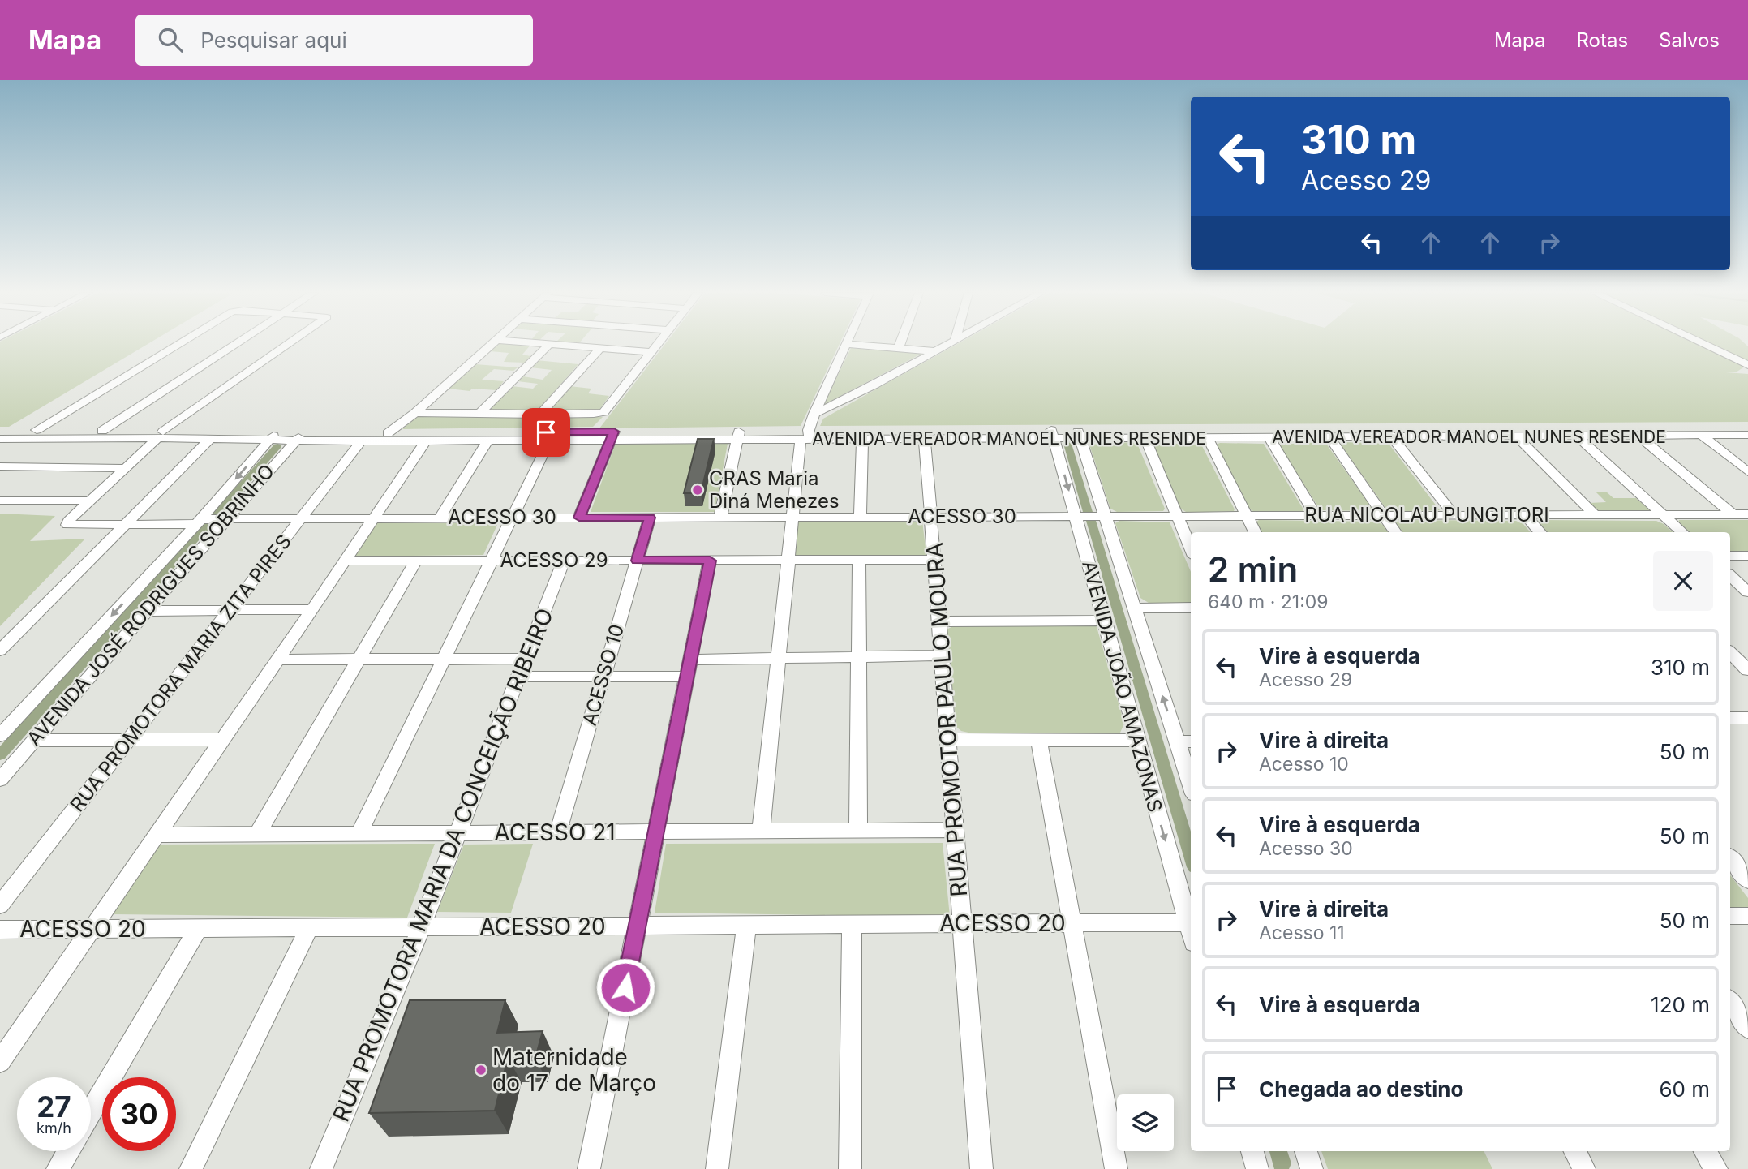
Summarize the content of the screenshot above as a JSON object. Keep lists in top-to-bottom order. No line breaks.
{"streets":{"street":["AVENIDA VEREADOR MANOEL NUNES RESENDE","RUA NICOLAU PUNGITORI","ACESSO 30","ACESSO 29","AVENIDA JOSÉ RODRIGUES SOBRINHO","RUA PROMOTORA MARIA ZITA PIRES","ACESSO 10","AVENIDA JOÃO AMAZONAS","RUA PROMOTOR PAULO MOURA","ACESSO 21","RUA PROMOTORA MARIA DA CONCEIÇÃO RIBEIRO","ACESSO 20"]},"crossings":[["AVENIDA VEREADOR MANOEL NUNES RESENDE","AVENIDA JOSÉ RODRIGUES SOBRINHO"],["AVENIDA VEREADOR MANOEL NUNES RESENDE","RUA PROMOTORA MARIA ZITA PIRES"],["AVENIDA VEREADOR MANOEL NUNES RESENDE","AVENIDA JOÃO AMAZONAS"],["AVENIDA VEREADOR MANOEL NUNES RESENDE","RUA PROMOTOR PAULO MOURA"],["RUA NICOLAU PUNGITORI","ACESSO 30"],["RUA NICOLAU PUNGITORI","AVENIDA JOÃO AMAZONAS"],["ACESSO 30","AVENIDA JOSÉ RODRIGUES SOBRINHO"],["ACESSO 30","RUA PROMOTORA MARIA ZITA PIRES"],["ACESSO 30","ACESSO 10"],["ACESSO 30","AVENIDA JOÃO AMAZONAS"],["ACESSO 30","RUA PROMOTOR PAULO MOURA"],["ACESSO 29","ACESSO 10"],["ACESSO 29","RUA PROMOTOR PAULO MOURA"],["ACESSO 29","RUA PROMOTORA MARIA DA CONCEIÇÃO RIBEIRO"],["ACESSO 10","ACESSO 21"],["AVENIDA JOÃO AMAZONAS","ACESSO 20"],["RUA PROMOTOR PAULO MOURA","ACESSO 21"],["RUA PROMOTOR PAULO MOURA","ACESSO 20"],["ACESSO 21","RUA PROMOTORA MARIA DA CONCEIÇÃO RIBEIRO"],["RUA PROMOTORA MARIA DA CONCEIÇÃO RIBEIRO","ACESSO 20"]],"places":["CRAS Maria Diná Menezes","Maternidade do 17 de Março"],"page":{"header":"Mapa","search":"Pesquisar aqui","nav":["Mapa","Rotas","Salvos"],"turn":["310 m","Acesso 29"],"heading":["2 min","640 m · 21:09"],"list":[{"name":"Vire à esquerda","note":"Acesso 29","value":"310 m"},{"name":"Vire à direita","note":"Acesso 10","value":"50 m"},{"name":"Vire à esquerda","note":"Acesso 30","value":"50 m"},{"name":"Vire à direita","note":"Acesso 11","value":"50 m"},{"name":"Vire à esquerda","value":"120 m"},{"name":"Chegada ao destino","value":"60 m"}],"speed":"27 km/h","limit":"30"}}
